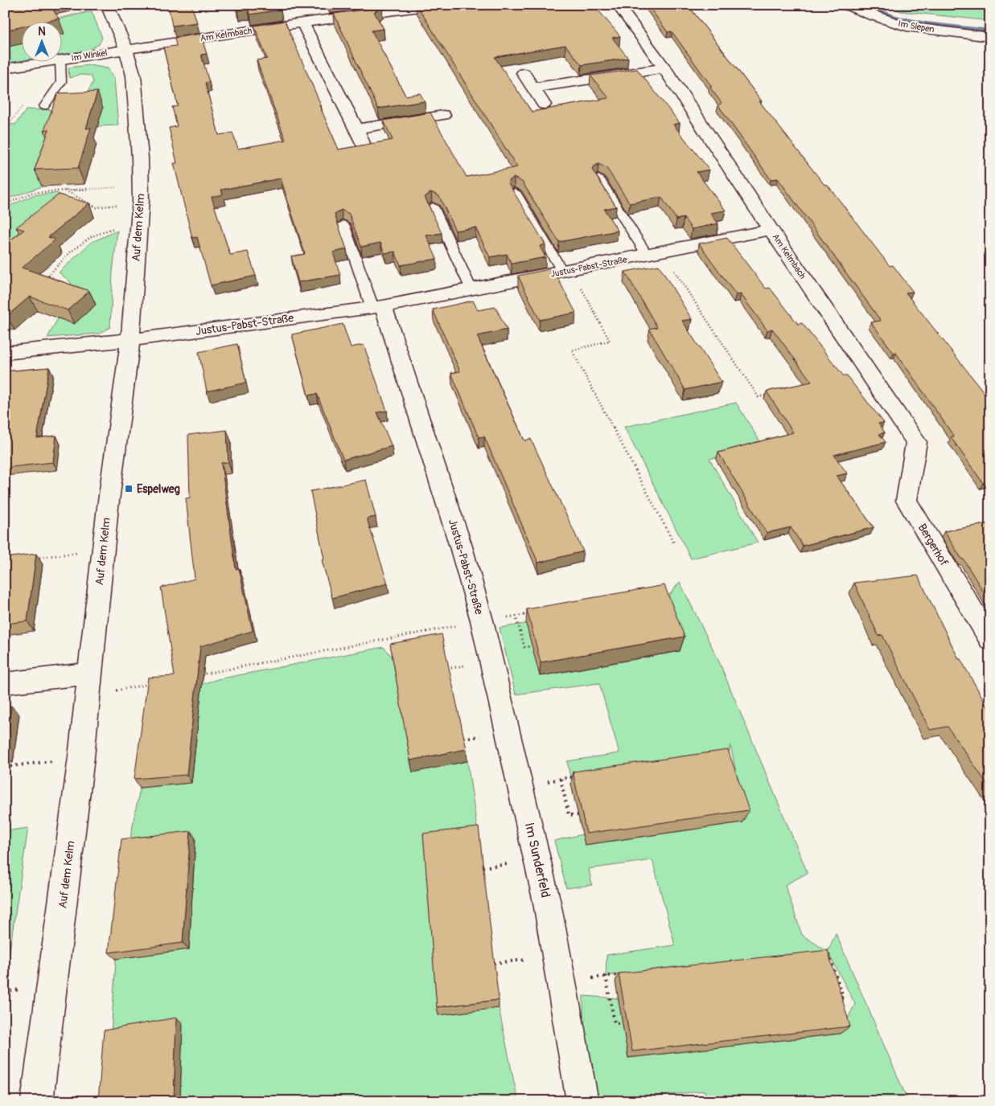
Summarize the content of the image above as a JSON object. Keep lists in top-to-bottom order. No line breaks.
{"streets":{"street":["Im Siepen","Am Kelmbach","Im Winkel","Auf dem Kelm","Justus-Pabst-Straße","Bergerhof","Im Sunderfeld"]},"crossings":[["Am Kelmbach","Im Winkel"],["Am Kelmbach","Auf dem Kelm"],["Am Kelmbach","Justus-Pabst-Straße"],["Am Kelmbach","Bergerhof"],["Im Winkel","Auf dem Kelm"],["Auf dem Kelm","Justus-Pabst-Straße"],["Justus-Pabst-Straße","Im Sunderfeld"]],"places":{"transit":["Espelweg"]},"north":"top"}
